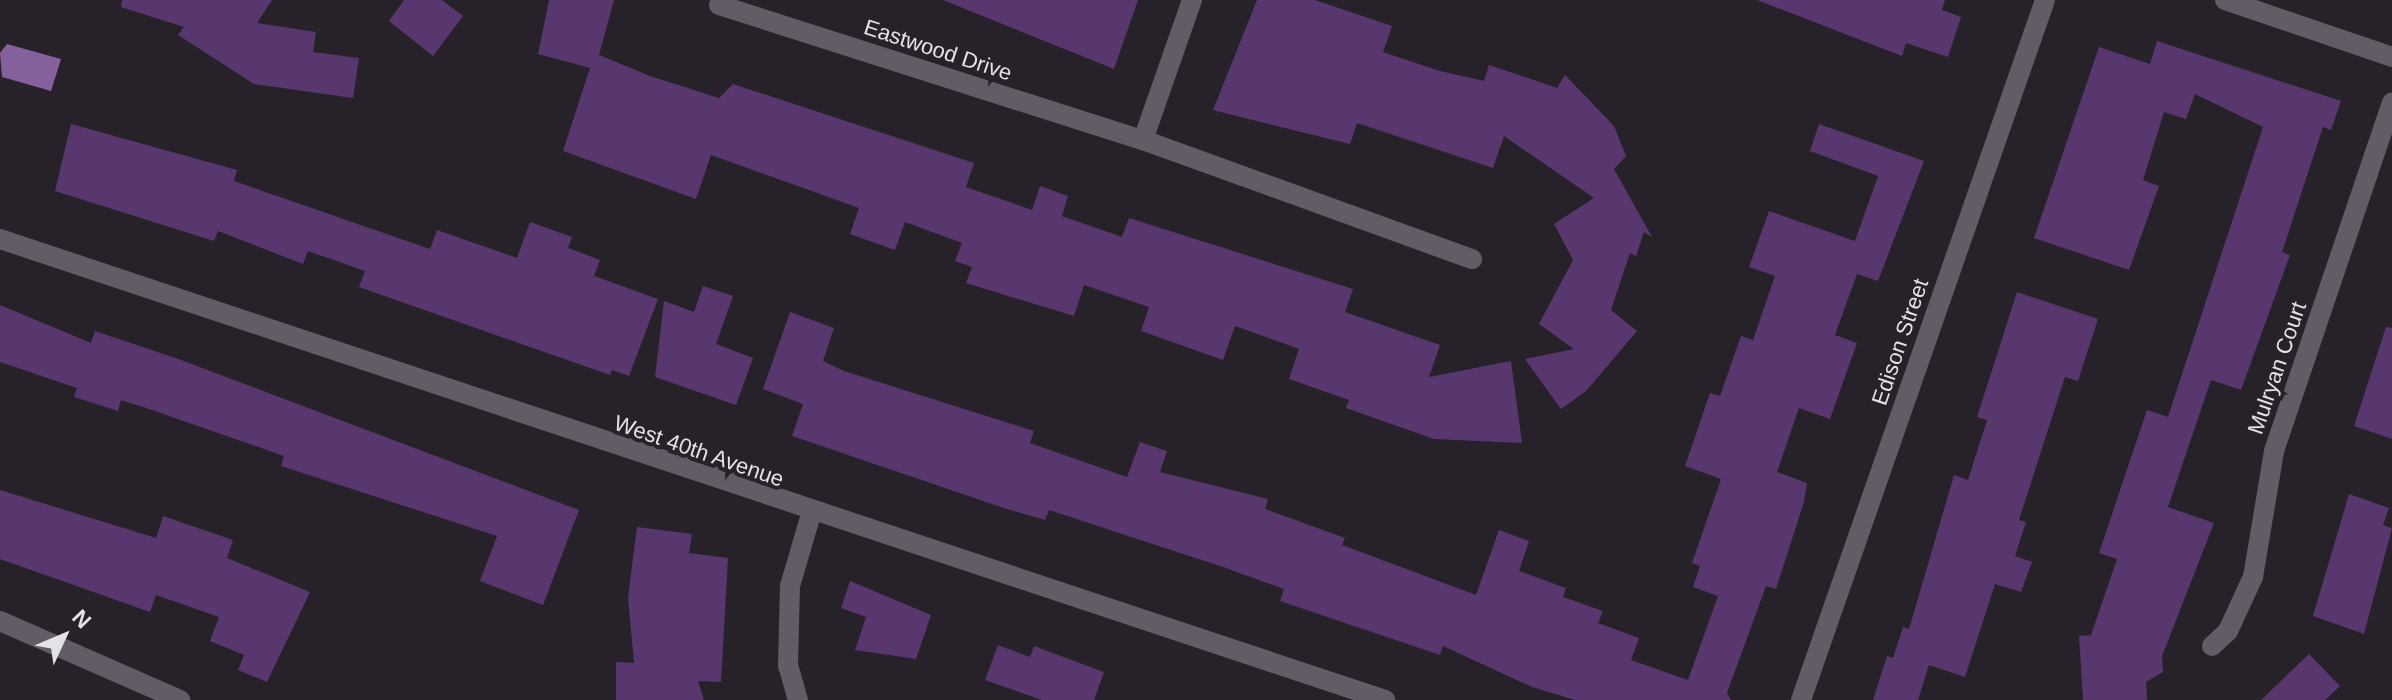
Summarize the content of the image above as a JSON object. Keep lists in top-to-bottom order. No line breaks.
{"streets":{"street":["Eastwood Drive","Edison Street","Mulryan Court","West 40th Avenue"]},"north":"top right"}
